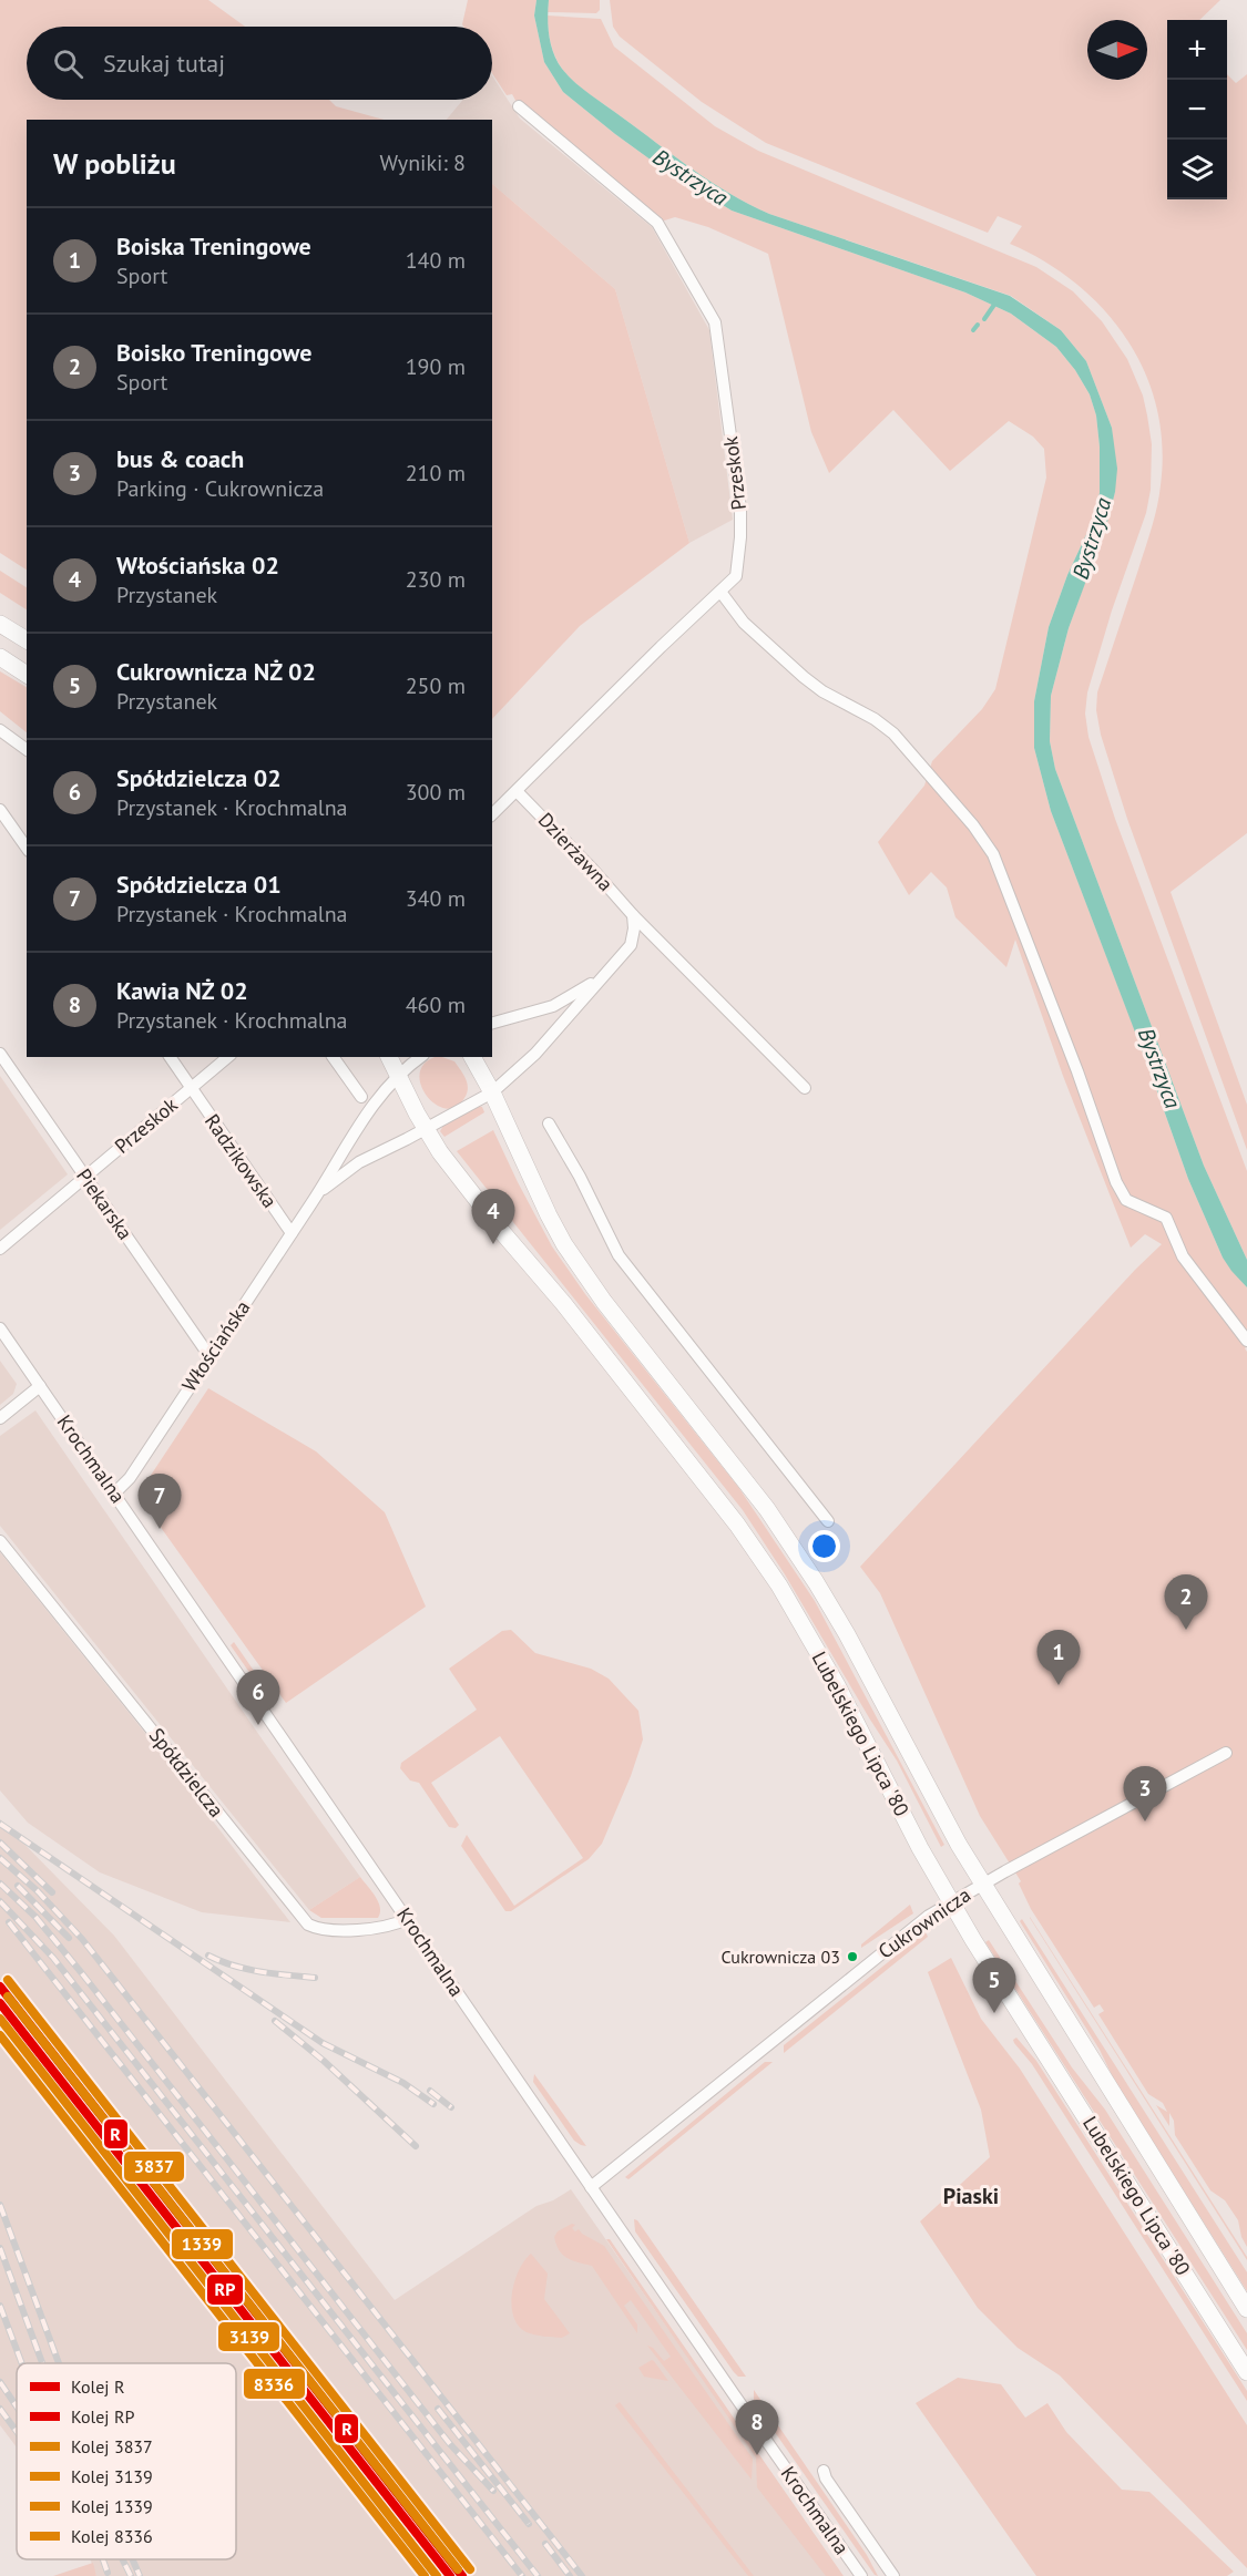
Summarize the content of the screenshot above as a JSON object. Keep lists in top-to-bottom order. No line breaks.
{"streets":{"main road":["Lubelskiego Lipca '80"],"street":["Przeskok","Dzierżawna","Radzikowska","Piekarska","Włościańska","Krochmalna","Spółdzielcza","Cukrownicza"]},"crossings":[["Przeskok","Dzierżawna"],["Przeskok","Radzikowska"],["Przeskok","Piekarska"],["Radzikowska","Włościańska"],["Piekarska","Włościańska"],["Włościańska","Krochmalna"],["Włościańska","Lubelskiego Lipca '80"],["Krochmalna","Spółdzielcza"],["Krochmalna","Cukrownicza"],["Lubelskiego Lipca '80","Cukrownicza"]],"districts":["Piaski"],"water":["Bystrzyca"],"places":["Cukrownicza 03"],"lines":["rail line 3837","rail line R","rail line 1339","rail line RP","rail line 3139","rail line 8336"],"legend":["Kolej R","Kolej RP","Kolej 3837","Kolej 3139","Kolej 1339","Kolej 8336"],"north":"right","page":{"map_buttons":["+","−"],"search":"Szukaj tutaj","heading":["W pobliżu","Wyniki: 8"],"list":[{"mark":"1","name":"Boiska Treningowe","note":"Sport","value":"140 m"},{"mark":"2","name":"Boisko Treningowe","note":"Sport","value":"190 m"},{"mark":"3","name":"bus & coach","note":"Parking · Cukrownicza","value":"210 m"},{"mark":"4","name":"Włościańska 02","note":"Przystanek","value":"230 m"},{"mark":"5","name":"Cukrownicza NŻ 02","note":"Przystanek","value":"250 m"},{"mark":"6","name":"Spółdzielcza 02","note":"Przystanek · Krochmalna","value":"300 m"},{"mark":"7","name":"Spółdzielcza 01","note":"Przystanek · Krochmalna","value":"340 m"},{"mark":"8","name":"Kawia NŻ 02","note":"Przystanek · Krochmalna","value":"460 m"}],"pins":["4","7","2","1","6","3","5","8"]}}
